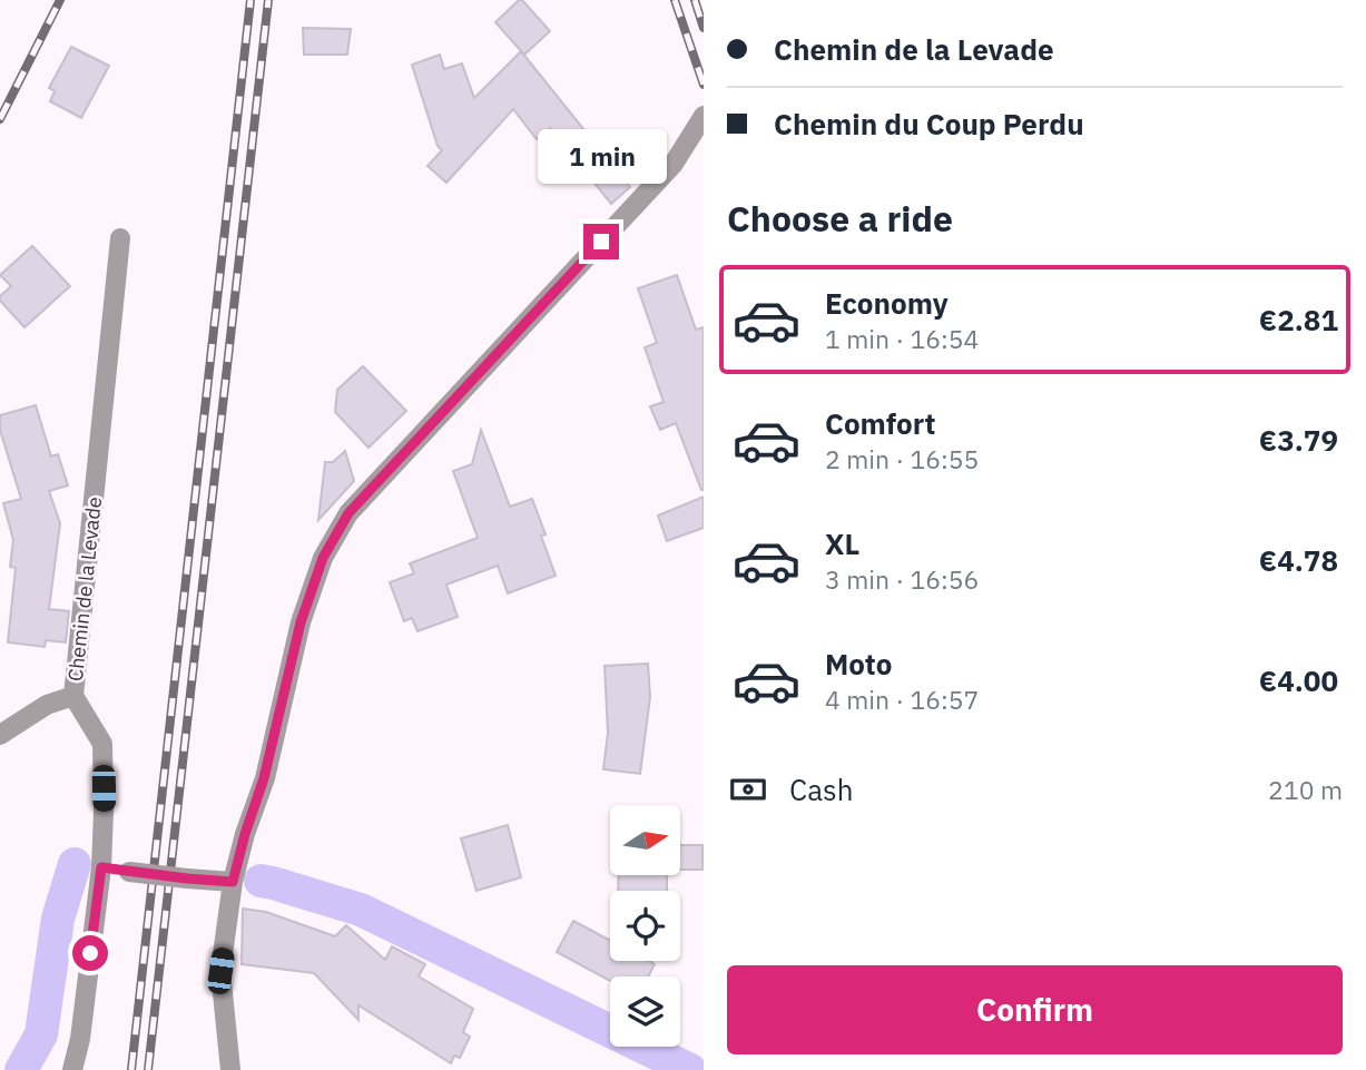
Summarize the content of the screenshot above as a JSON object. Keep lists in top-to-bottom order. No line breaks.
{"streets":{"street":["Chemin de la Levade"]},"north":"right","page":{"banner":["Chemin de la Levade","Chemin du Coup Perdu"],"bubble":"1 min","heading":"Choose a ride","list":[{"name":"Economy","note":"1 min · 16:54","value":"€2.81"},{"name":"Comfort","note":"2 min · 16:55","value":"€3.79"},{"name":"XL","note":"3 min · 16:56","value":"€4.78"},{"name":"Moto","note":"4 min · 16:57","value":"€4.00"}],"pay":["Cash","210 m"],"buttons":"Confirm"}}
